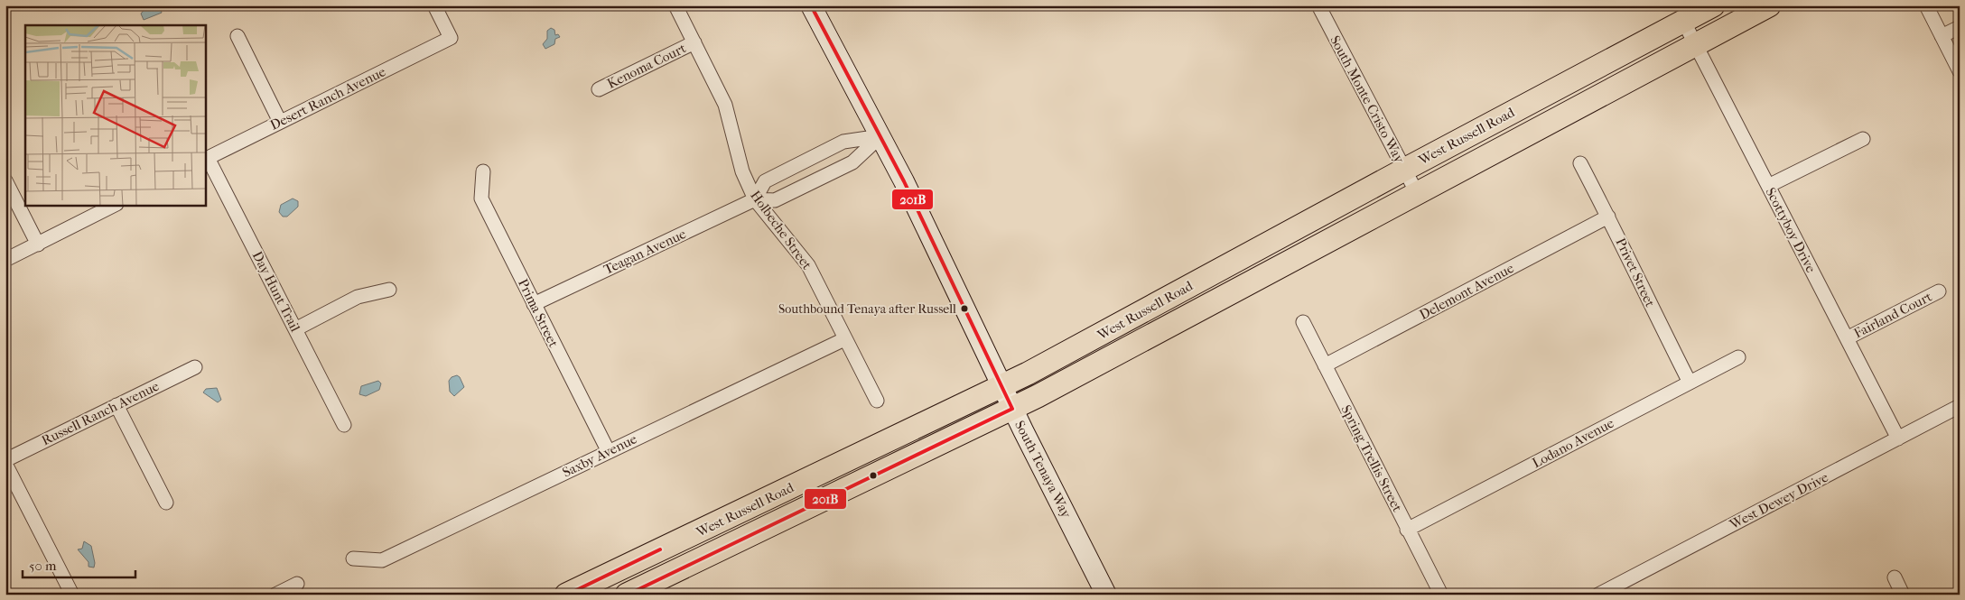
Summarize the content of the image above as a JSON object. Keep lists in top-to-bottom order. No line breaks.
{"streets":{"main road":["West Russell Road"],"street":["Kenoma Court","Desert Ranch Avenue","South Monte Cristo Way","Holbeche Street","Scottyboy Drive","Teagan Avenue","Privet Street","Day Hunt Trail","Delemont Avenue","Prima Street","Fairland Court","Russell Ranch Avenue","Lodano Avenue","Saxby Avenue","Spring Trellis Street","South Tenaya Way","West Dewey Drive"]},"crossings":[["Kenoma Court","Holbeche Street"],["Desert Ranch Avenue","Day Hunt Trail"],["South Monte Cristo Way","West Russell Road"],["West Russell Road","Scottyboy Drive"],["West Russell Road","South Tenaya Way"],["Holbeche Street","Teagan Avenue"],["Holbeche Street","Saxby Avenue"],["Scottyboy Drive","Fairland Court"],["Scottyboy Drive","West Dewey Drive"],["Teagan Avenue","Prima Street"],["Teagan Avenue","South Tenaya Way"],["Privet Street","Delemont Avenue"],["Privet Street","Lodano Avenue"],["Delemont Avenue","Spring Trellis Street"],["Prima Street","Saxby Avenue"],["Lodano Avenue","Spring Trellis Street"]],"places":["Southbound Tenaya after Russell"],"lines":["transit line 201B"],"scale_bar":"50 m"}
